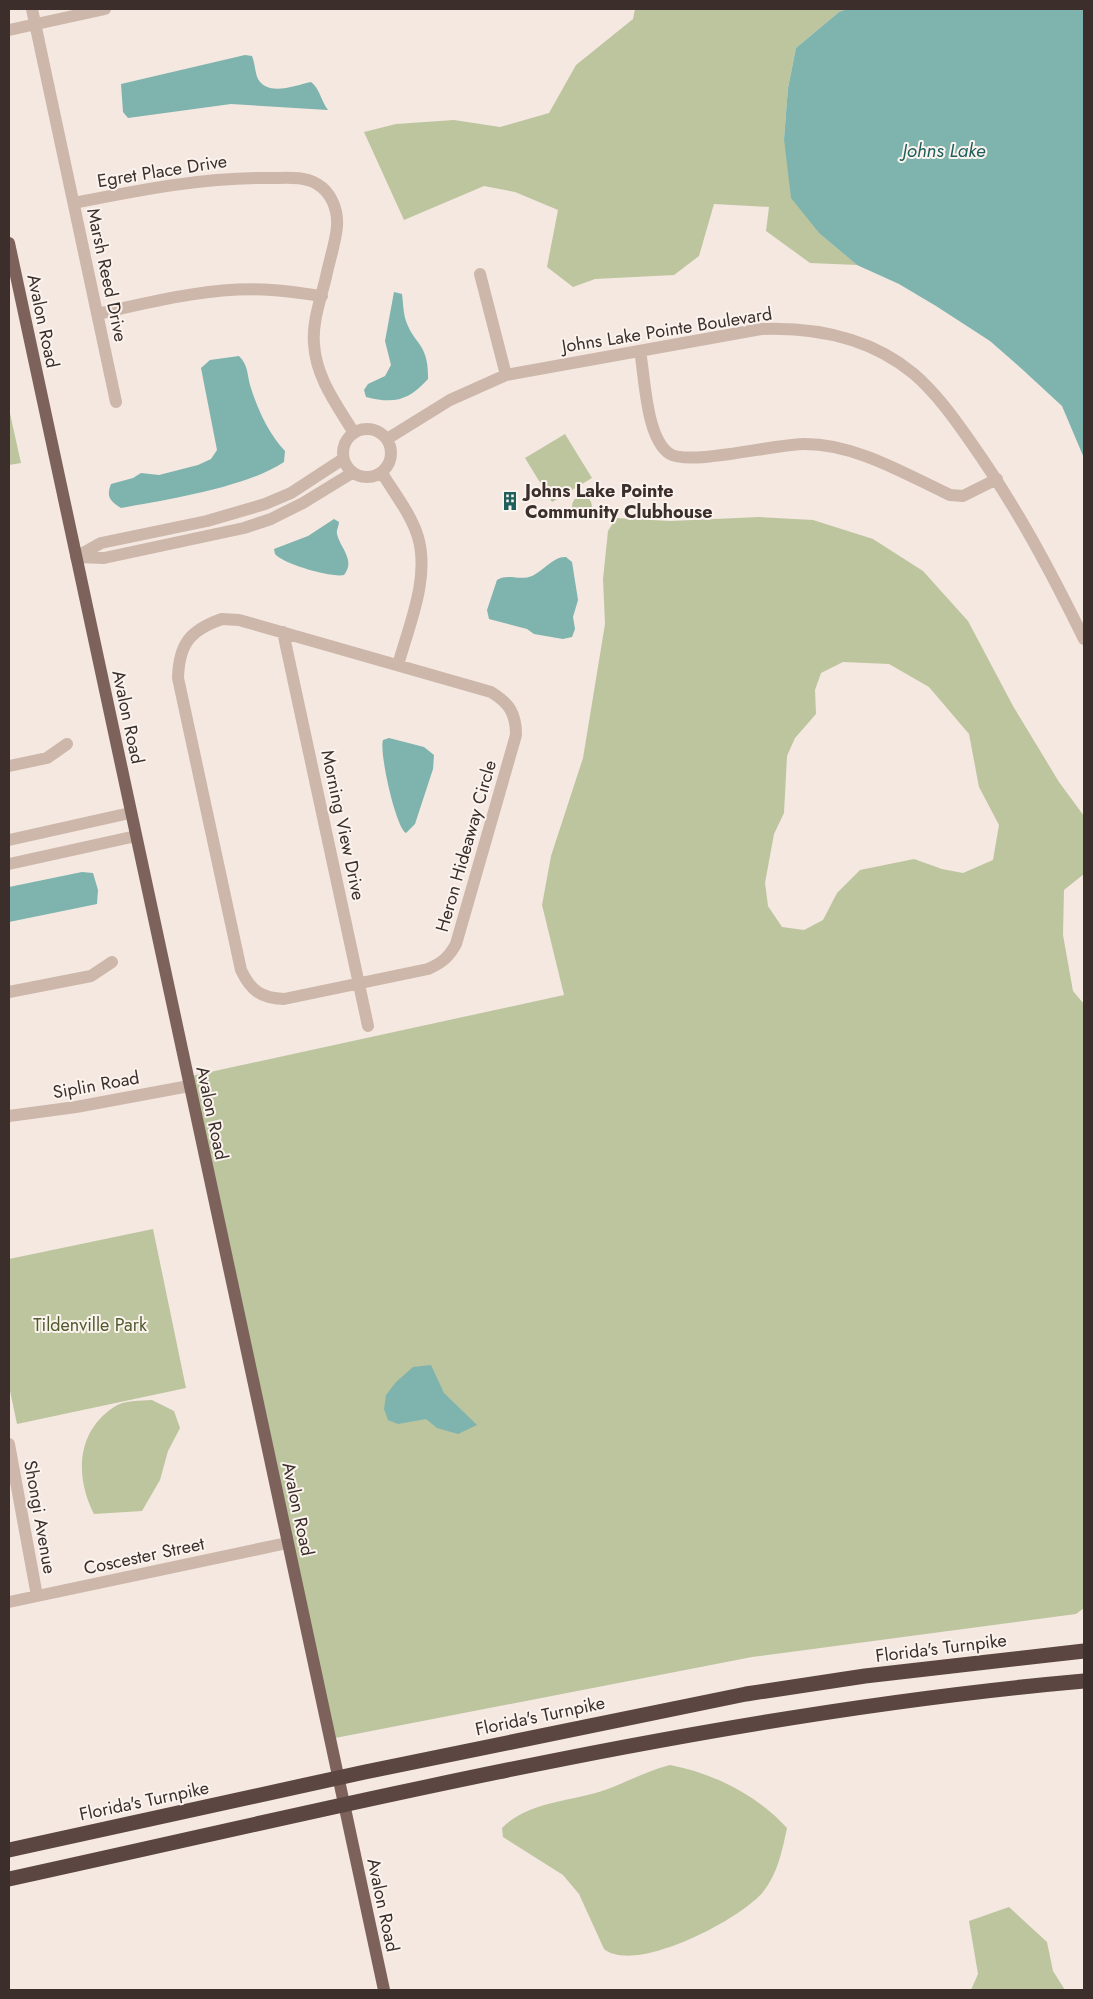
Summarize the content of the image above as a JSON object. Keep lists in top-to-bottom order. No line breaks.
{"streets":{"highway":["Florida's Turnpike"],"main road":["Avalon Road"],"street":["Egret Place Drive","Marsh Reed Drive","Johns Lake Pointe Boulevard","Morning View Drive","Heron Hideaway Circle","Siplin Road","Shongi Avenue","Coscester Street"]},"crossings":[["Egret Place Drive","Marsh Reed Drive"],["Egret Place Drive","Johns Lake Pointe Boulevard"],["Avalon Road","Siplin Road"],["Avalon Road","Coscester Street"],["Morning View Drive","Heron Hideaway Circle"],["Shongi Avenue","Coscester Street"]],"water":["Johns Lake"],"parks":["Tildenville Park"],"places":{"building":["Johns Lake Pointe Community Clubhouse"]}}
